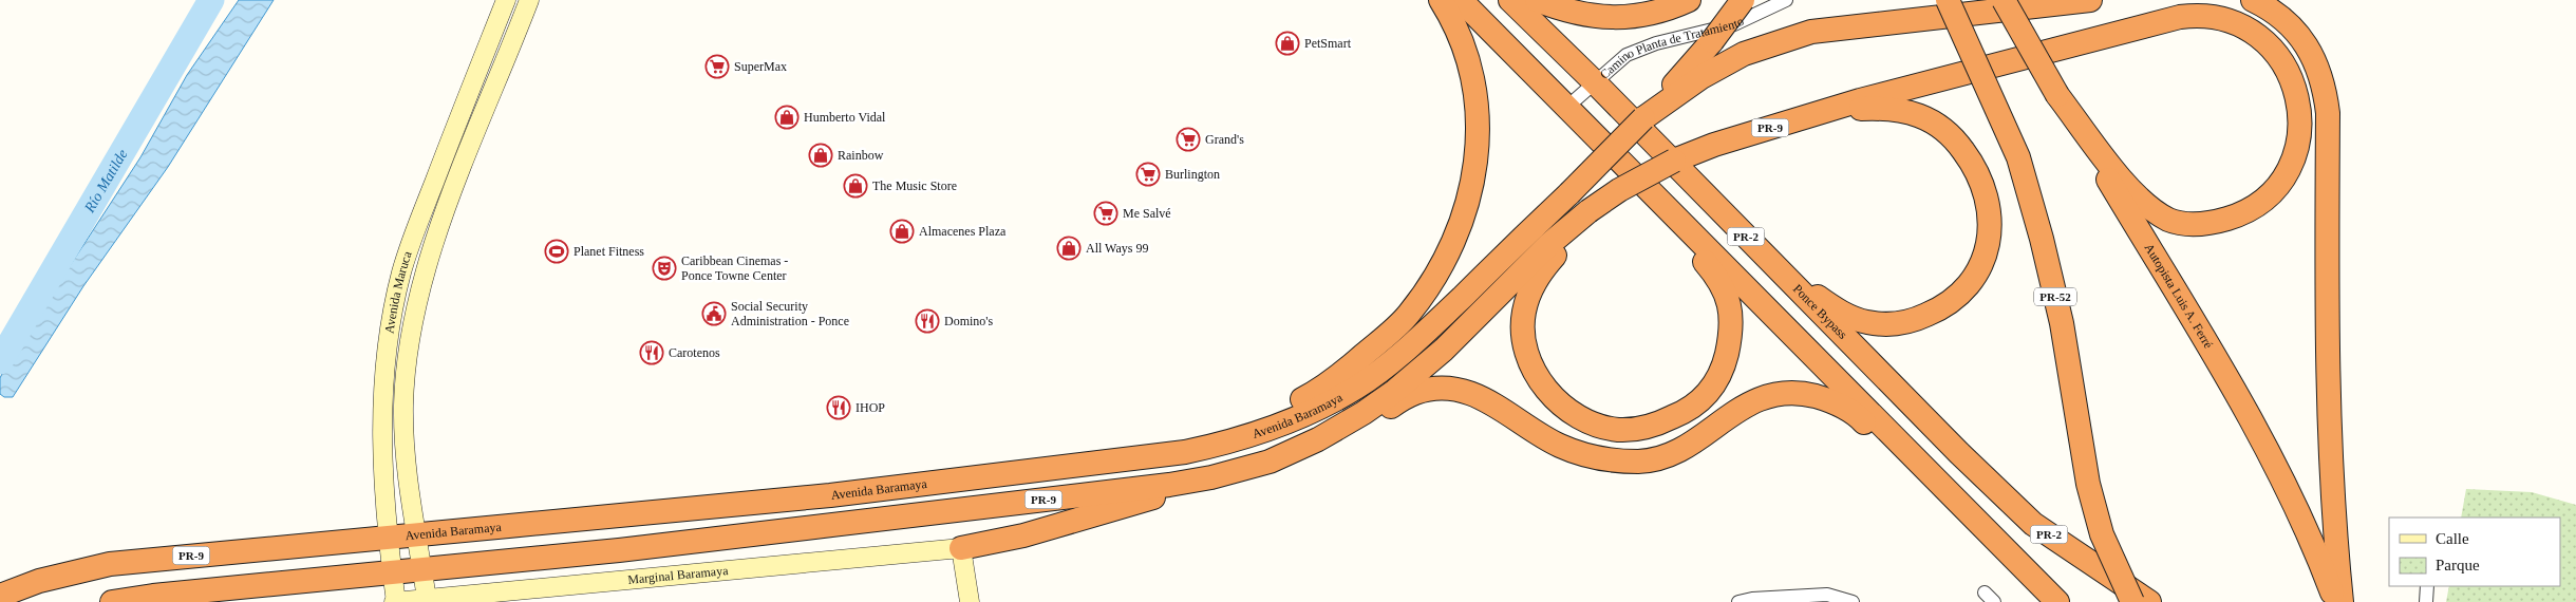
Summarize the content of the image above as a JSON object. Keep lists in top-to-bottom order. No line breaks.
{"streets":{"highway":["PR-9","PR-2","PR-52","Autopista Luis A. Ferré","Ponce Bypass","Avenida Baramaya"],"street":["Camino Planta de Tratamiento","Avenida Maruca","Marginal Baramaya"]},"crossings":[["Camino Planta de Tratamiento","PR-2"],["Camino Planta de Tratamiento","Ponce Bypass"],["Avenida Maruca","Avenida Baramaya"],["Avenida Maruca","Marginal Baramaya"]],"water":["Río Matilde"],"places":{"shop":["PetSmart","Humberto Vidal","Rainbow","The Music Store","Almacenes Plaza","All Ways 99"],"supermarket":["SuperMax","Grand's","Burlington","Me Salvé"],"sports":["Planet Fitness"],"theatre":["Caribbean Cinemas - Ponce Towne Center"],"public building":["Social Security Administration - Ponce"],"restaurant":["Domino's","Carotenos","IHOP"]},"legend":["Calle","Parque"]}
